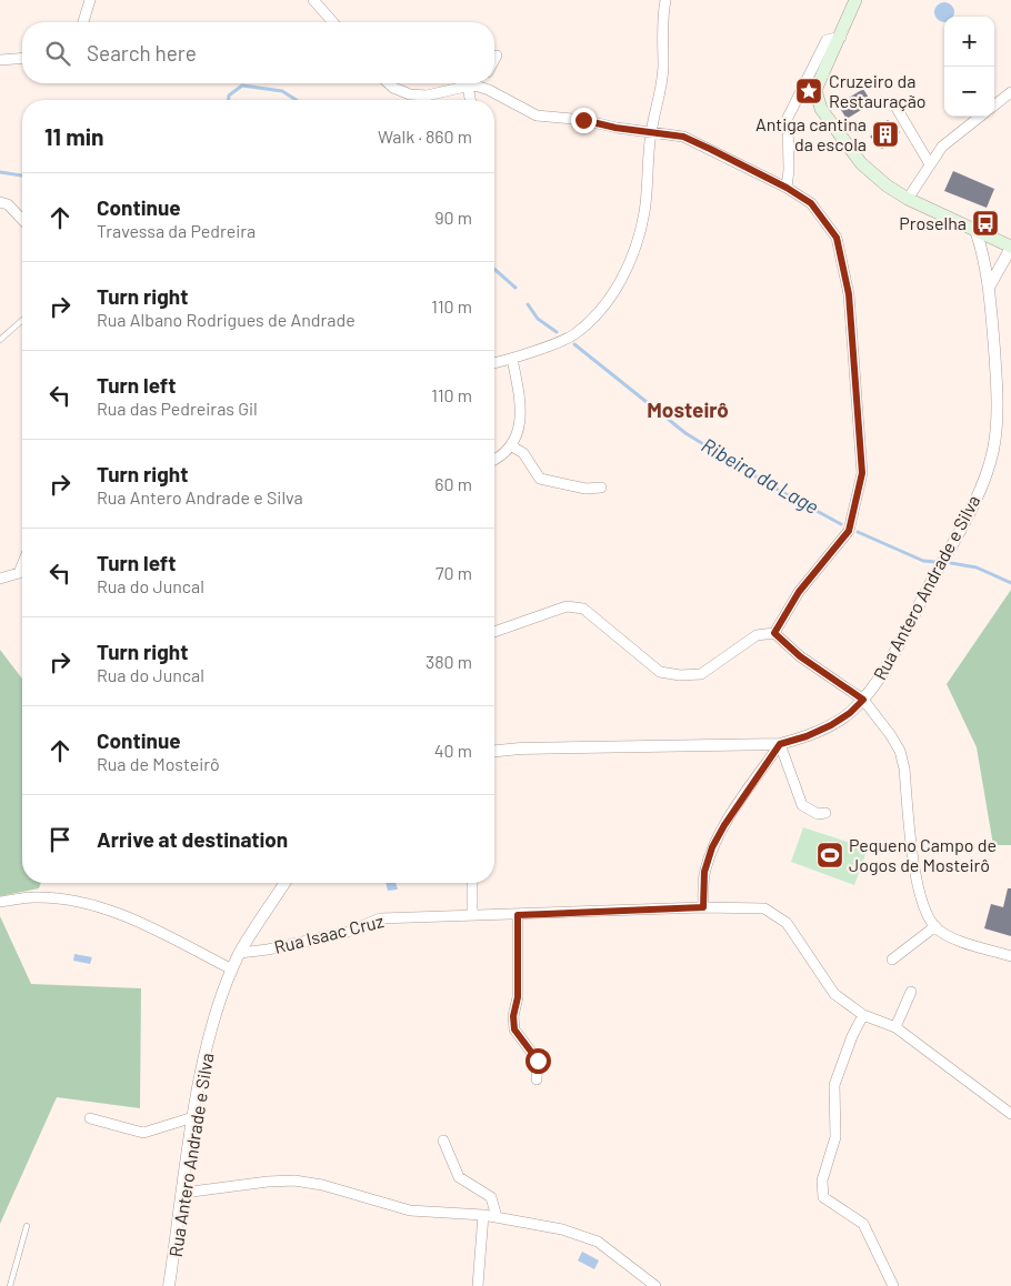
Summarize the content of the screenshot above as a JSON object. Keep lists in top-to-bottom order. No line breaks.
{"streets":{"street":["Rua Antero Andrade e Silva","Rua Isaac Cruz"]},"crossings":[["Rua Antero Andrade e Silva","Rua Isaac Cruz"]],"districts":["Mosteirô"],"water":["Ribeira da Lage"],"places":{"place":["Cruzeiro da Restauração"],"building":["Antiga cantina da escola"],"bus stop":["Proselha"],"sports":["Pequeno Campo de Jogos de Mosteirô"]},"page":{"map_buttons":["+","−"],"search":"Search here","heading":["11 min","Walk · 860 m"],"list":[["Continue","Travessa da Pedreira","90 m"],["Turn right","Rua Albano Rodrigues de Andrade","110 m"],["Turn left","Rua das Pedreiras Gil","110 m"],["Turn right","Rua Antero Andrade e Silva","60 m"],["Turn left","Rua do Juncal","70 m"],["Turn right","Rua do Juncal","380 m"],["Continue","Rua de Mosteirô","40 m"],"Arrive at destination"]}}
